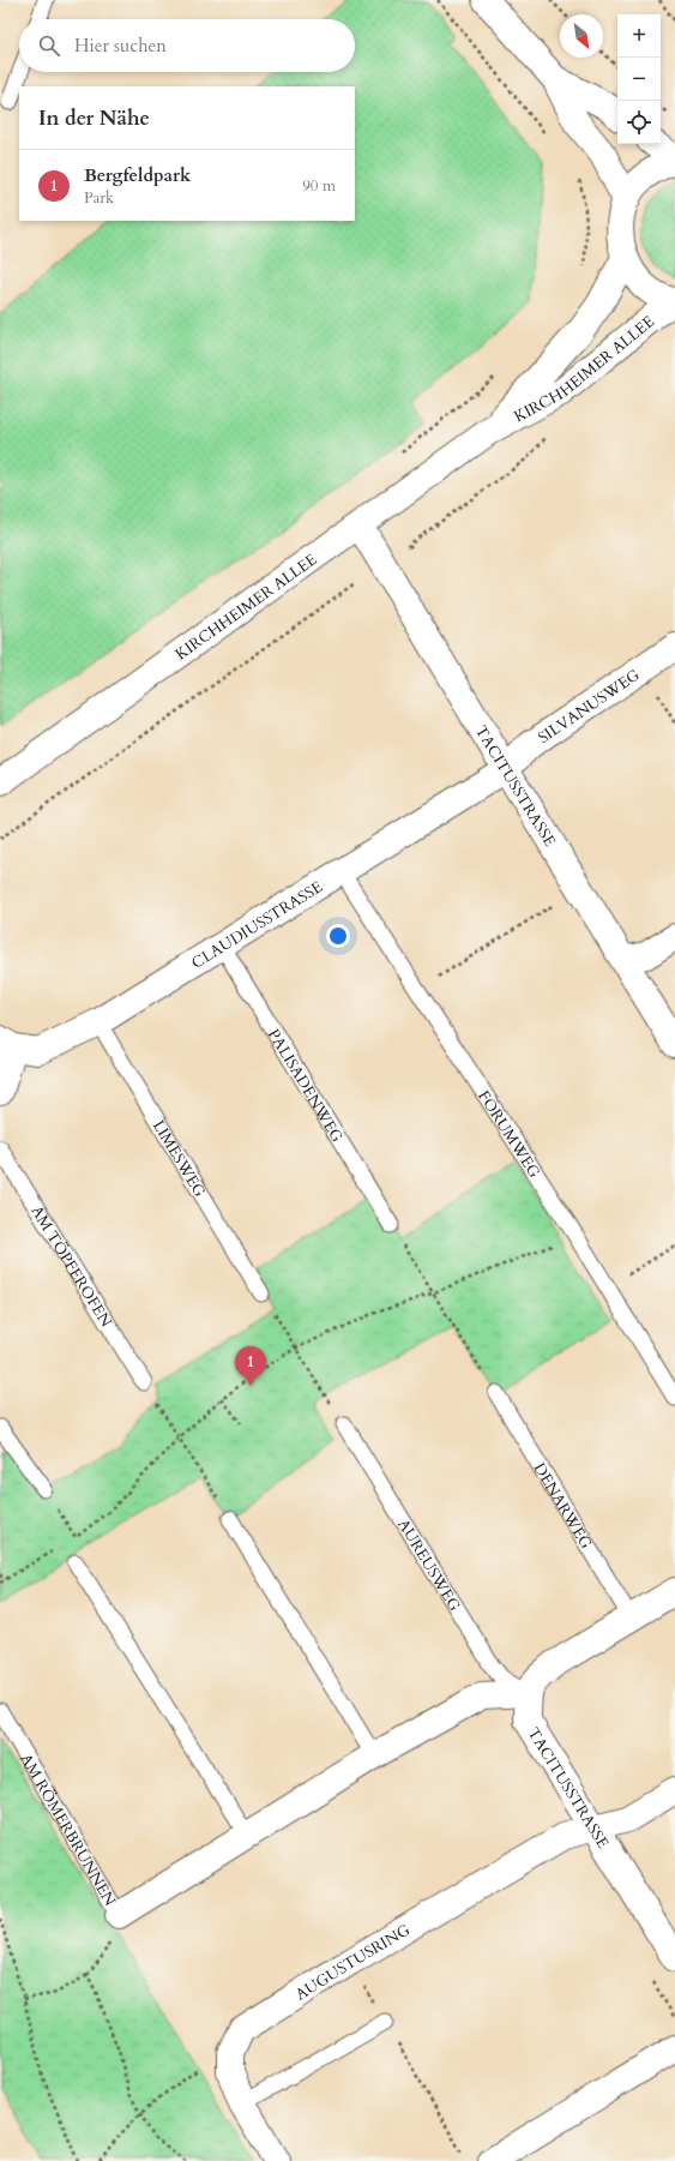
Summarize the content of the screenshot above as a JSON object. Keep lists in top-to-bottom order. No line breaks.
{"streets":{"street":["KIRCHHEIMER ALLEE","SILVANUSWEG","TACITUSSTRASSE","CLAUDIUSSTRASSE","AM RÖMERBRUNNEN","AUGUSTUSRING"],"lane":["PALISADENWEG","FORUMWEG","LIMESWEG","AM TÖPFEROFEN","DENARWEG","AUREUSWEG"]},"crossings":[["KIRCHHEIMER ALLEE","TACITUSSTRASSE"],["SILVANUSWEG","TACITUSSTRASSE"],["SILVANUSWEG","CLAUDIUSSTRASSE"],["TACITUSSTRASSE","CLAUDIUSSTRASSE"],["TACITUSSTRASSE","AUREUSWEG"],["TACITUSSTRASSE","AM RÖMERBRUNNEN"],["TACITUSSTRASSE","AUGUSTUSRING"],["CLAUDIUSSTRASSE","PALISADENWEG"],["CLAUDIUSSTRASSE","FORUMWEG"],["CLAUDIUSSTRASSE","LIMESWEG"],["AUREUSWEG","AM RÖMERBRUNNEN"]],"north":"bottom right","page":{"map_buttons":["+","−"],"search":"Hier suchen","heading":"In der Nähe","list":[{"mark":"1","name":"Bergfeldpark","note":"Park","value":"90 m"}],"pins":"1"}}
